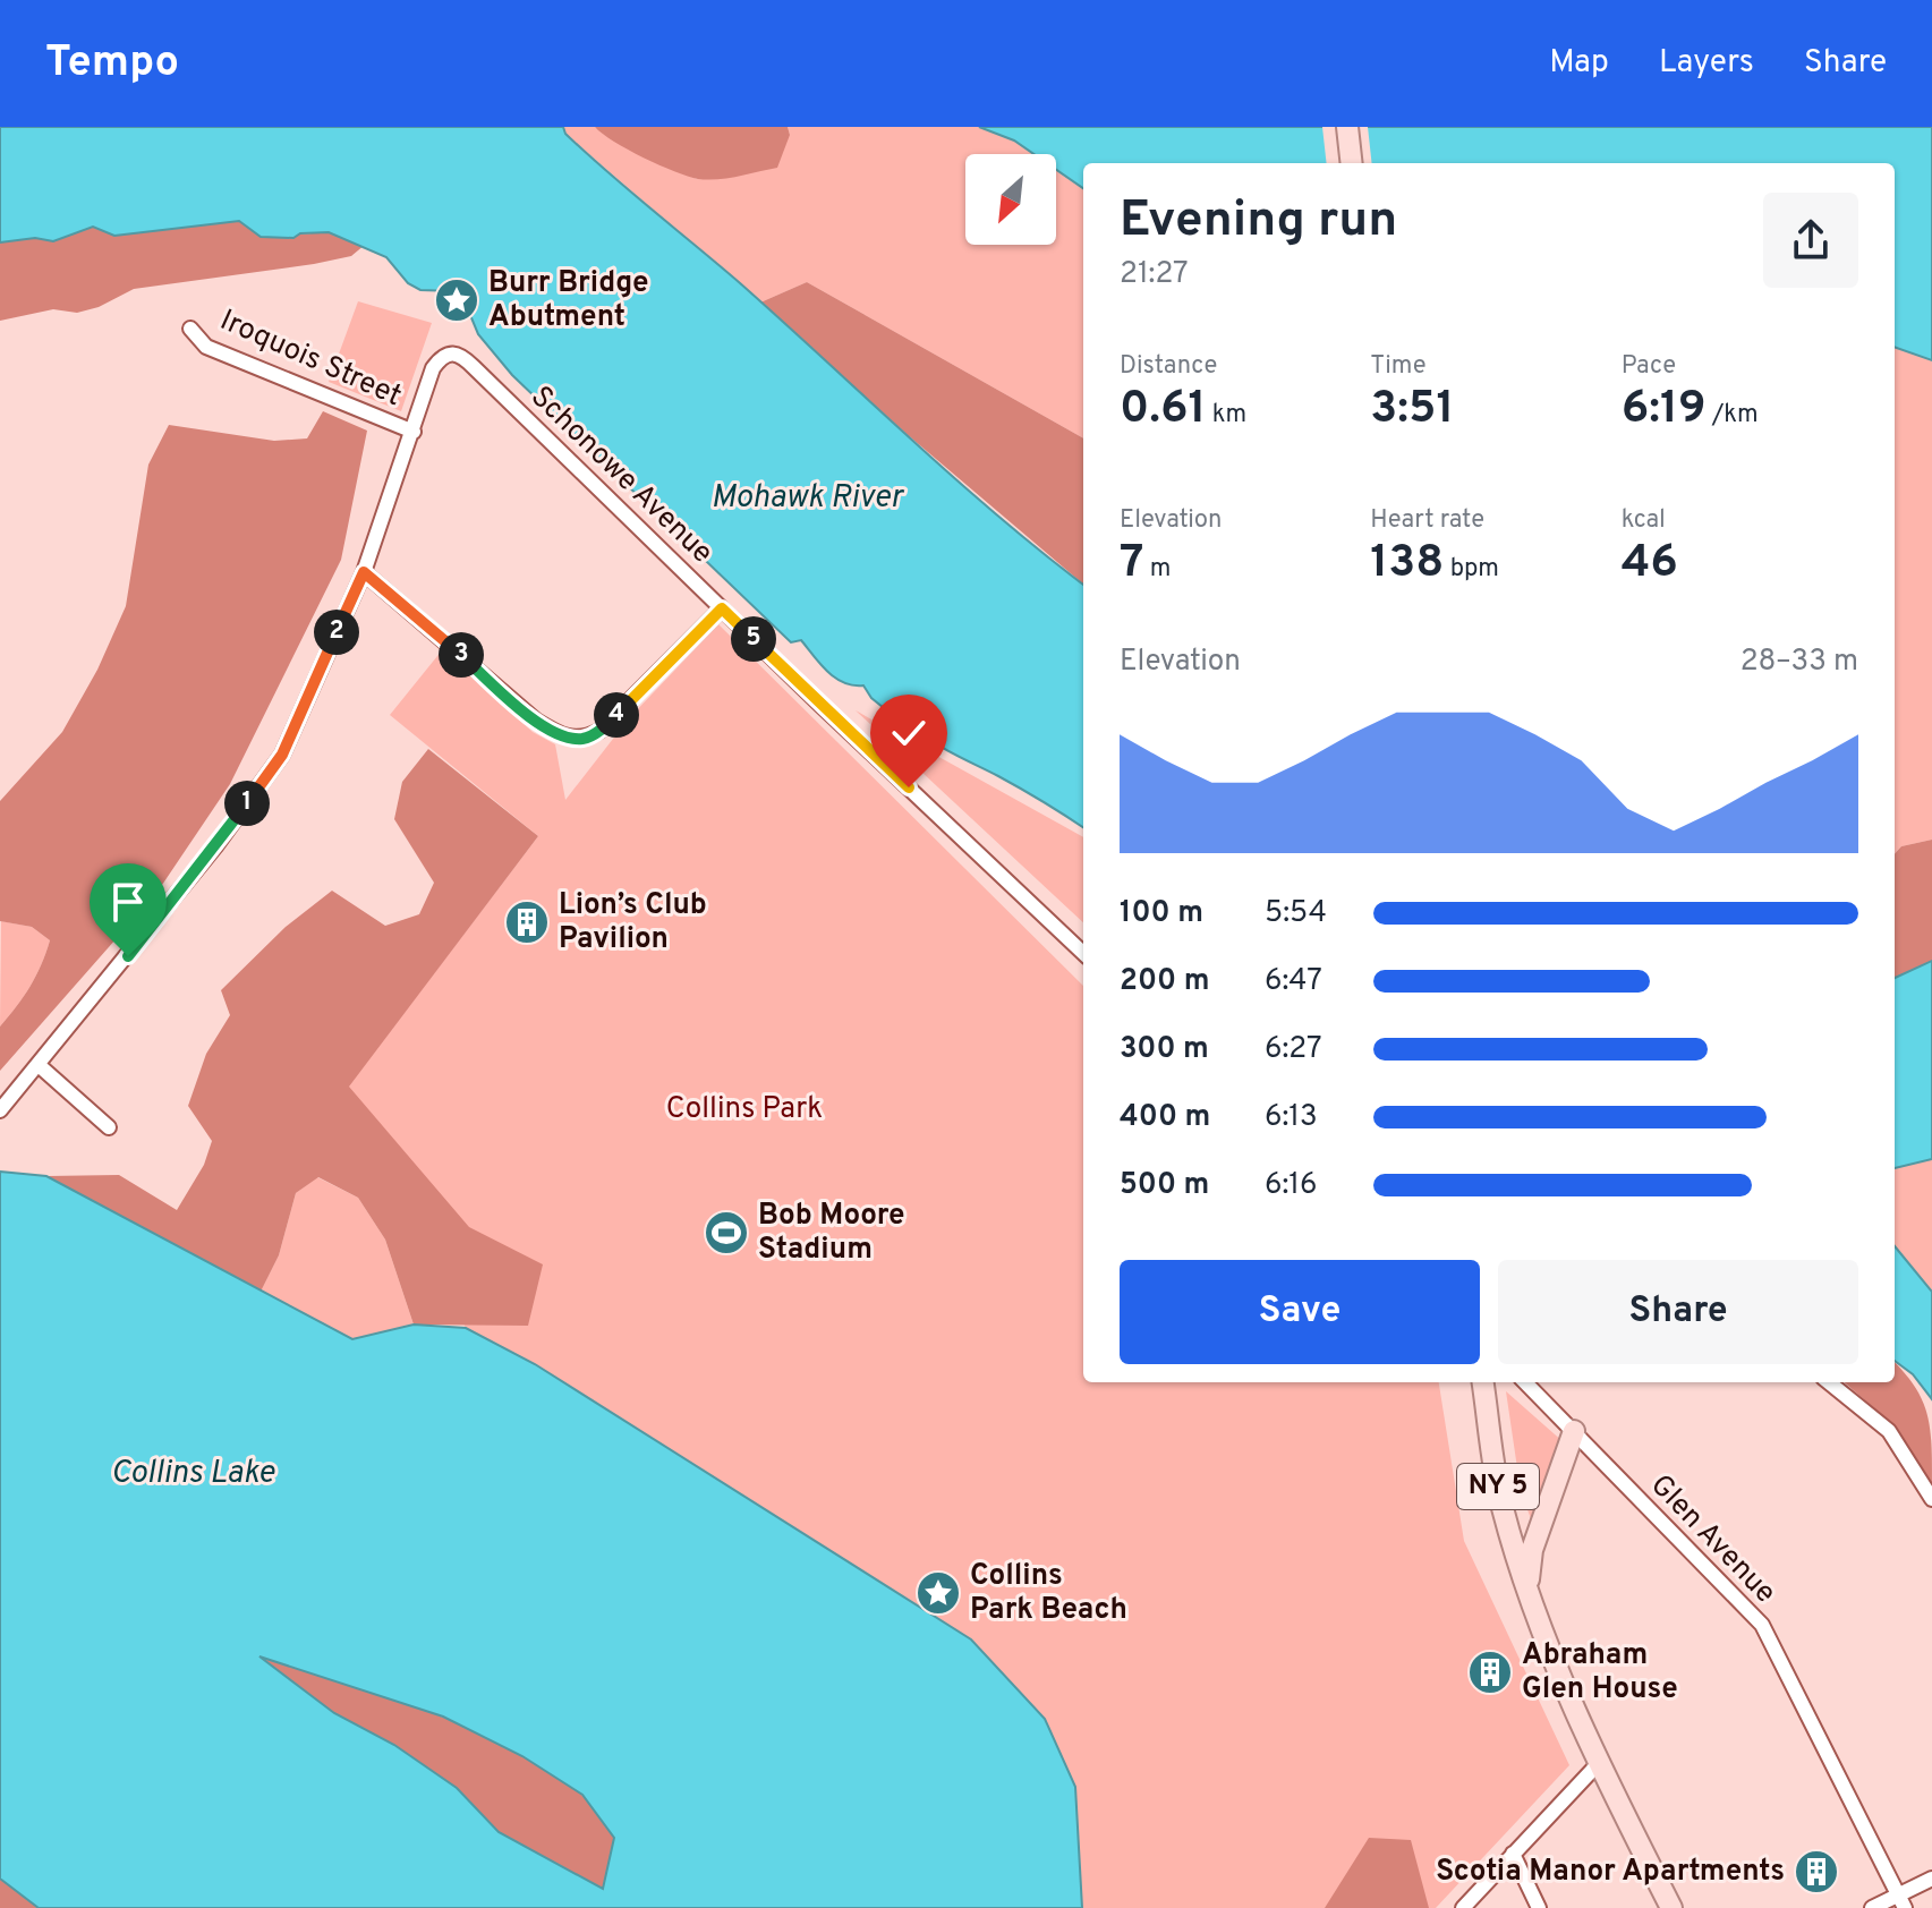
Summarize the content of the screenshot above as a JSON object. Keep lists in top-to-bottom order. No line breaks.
{"streets":{"main road":["NY 5"],"street":["Iroquois Street","Schonowe Avenue","Glen Avenue"]},"crossings":[["Iroquois Street","Schonowe Avenue"]],"water":["Mohawk River","Collins Lake"],"parks":["Collins Park"],"places":{"place":["Burr Bridge Abutment","Collins Park Beach"],"building":["Lion’s Club Pavilion","Abraham Glen House","Scotia Manor Apartments"],"sports":["Bob Moore Stadium"]},"north":"bottom left","page":{"header":"Tempo","nav":["Map","Layers","Share"],"heading":["Evening run","21:27"],"stats":[["Distance","0.61 km"],["Time","3:51"],["Pace","6:19 /km"],["Elevation","7 m"],["Heart rate","138 bpm"],["kcal","46"]],"pins":["2","5","3","4","1"],"chart":["Elevation","28–33 m"],"list":[{"name":"100 m","note":"5:54"},{"name":"200 m","note":"6:47"},{"name":"300 m","note":"6:27"},{"name":"400 m","note":"6:13"},{"name":"500 m","note":"6:16"}],"buttons":["Save","Share"]}}
